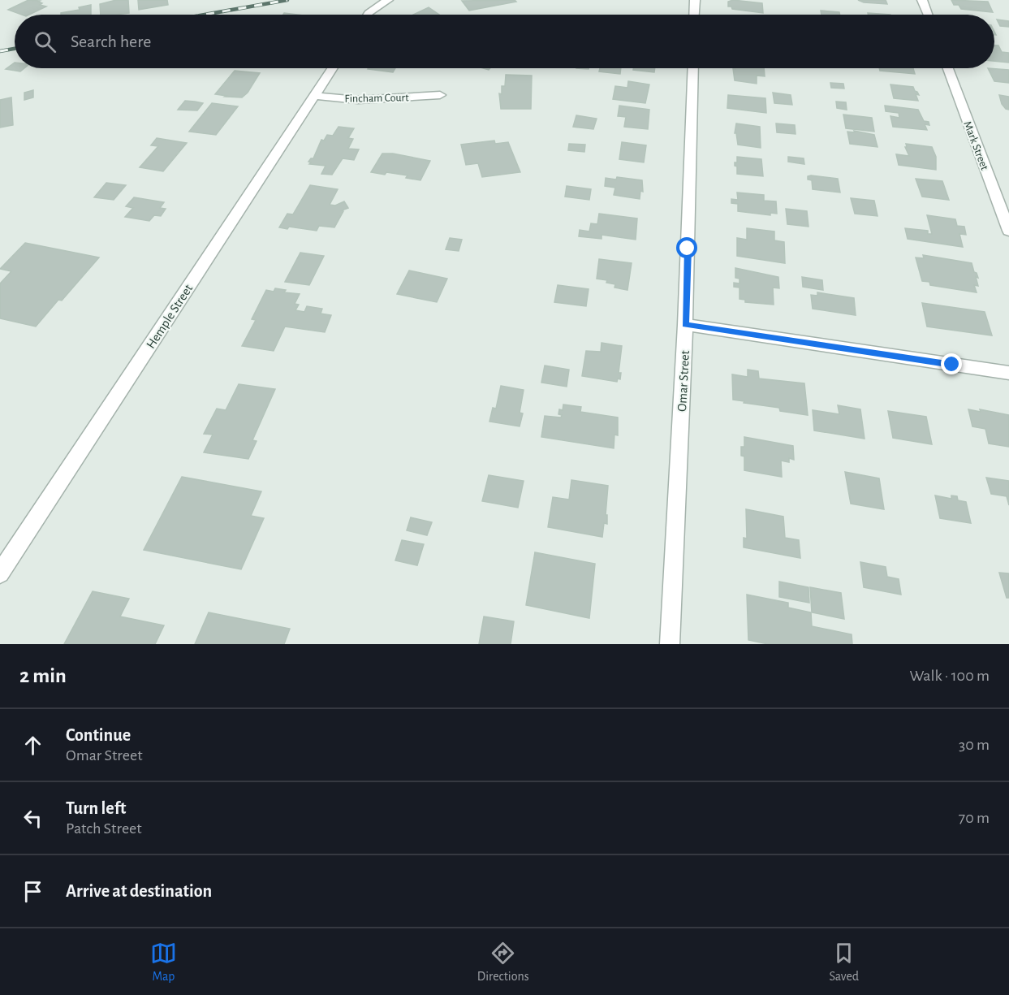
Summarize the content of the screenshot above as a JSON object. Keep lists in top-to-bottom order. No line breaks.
{"streets":{"street":["Fincham Court","Mark Street","Hemple Street","Omar Street"]},"crossings":[["Fincham Court","Hemple Street"]],"page":{"search":"Search here","heading":["2 min","Walk · 100 m"],"list":[["Continue","Omar Street","30 m"],["Turn left","Patch Street","70 m"],"Arrive at destination"],"nav":["Map","Directions","Saved"]}}
